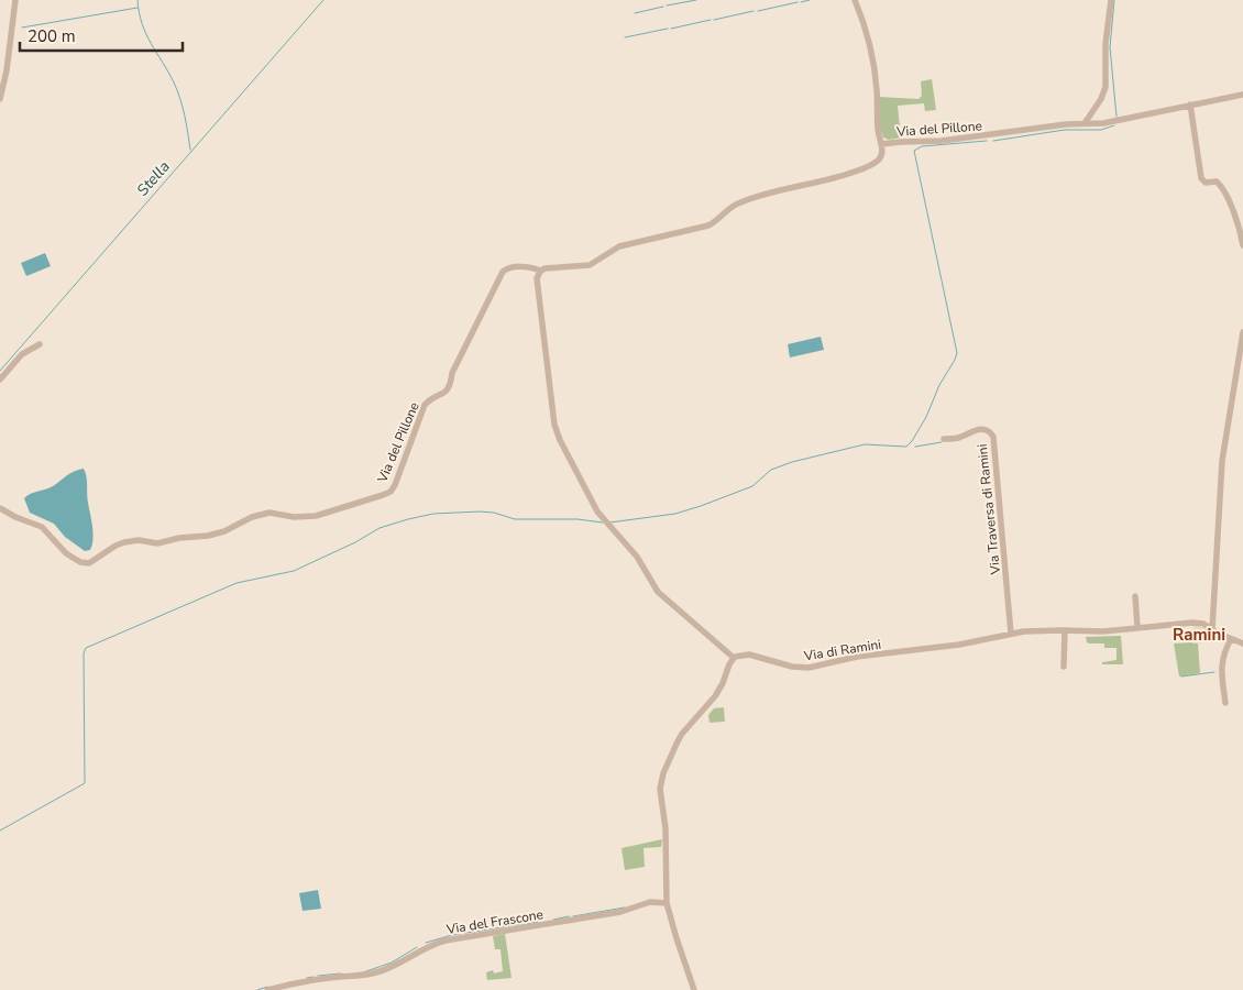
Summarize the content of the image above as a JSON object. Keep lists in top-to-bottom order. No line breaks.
{"streets":{"street":["Via del Pillone","Via Traversa di Ramini","Via di Ramini","Via del Frascone"]},"crossings":[["Via Traversa di Ramini","Via di Ramini"]],"districts":["Ramini"],"water":["Stella"],"scale_bar":"200 m"}
